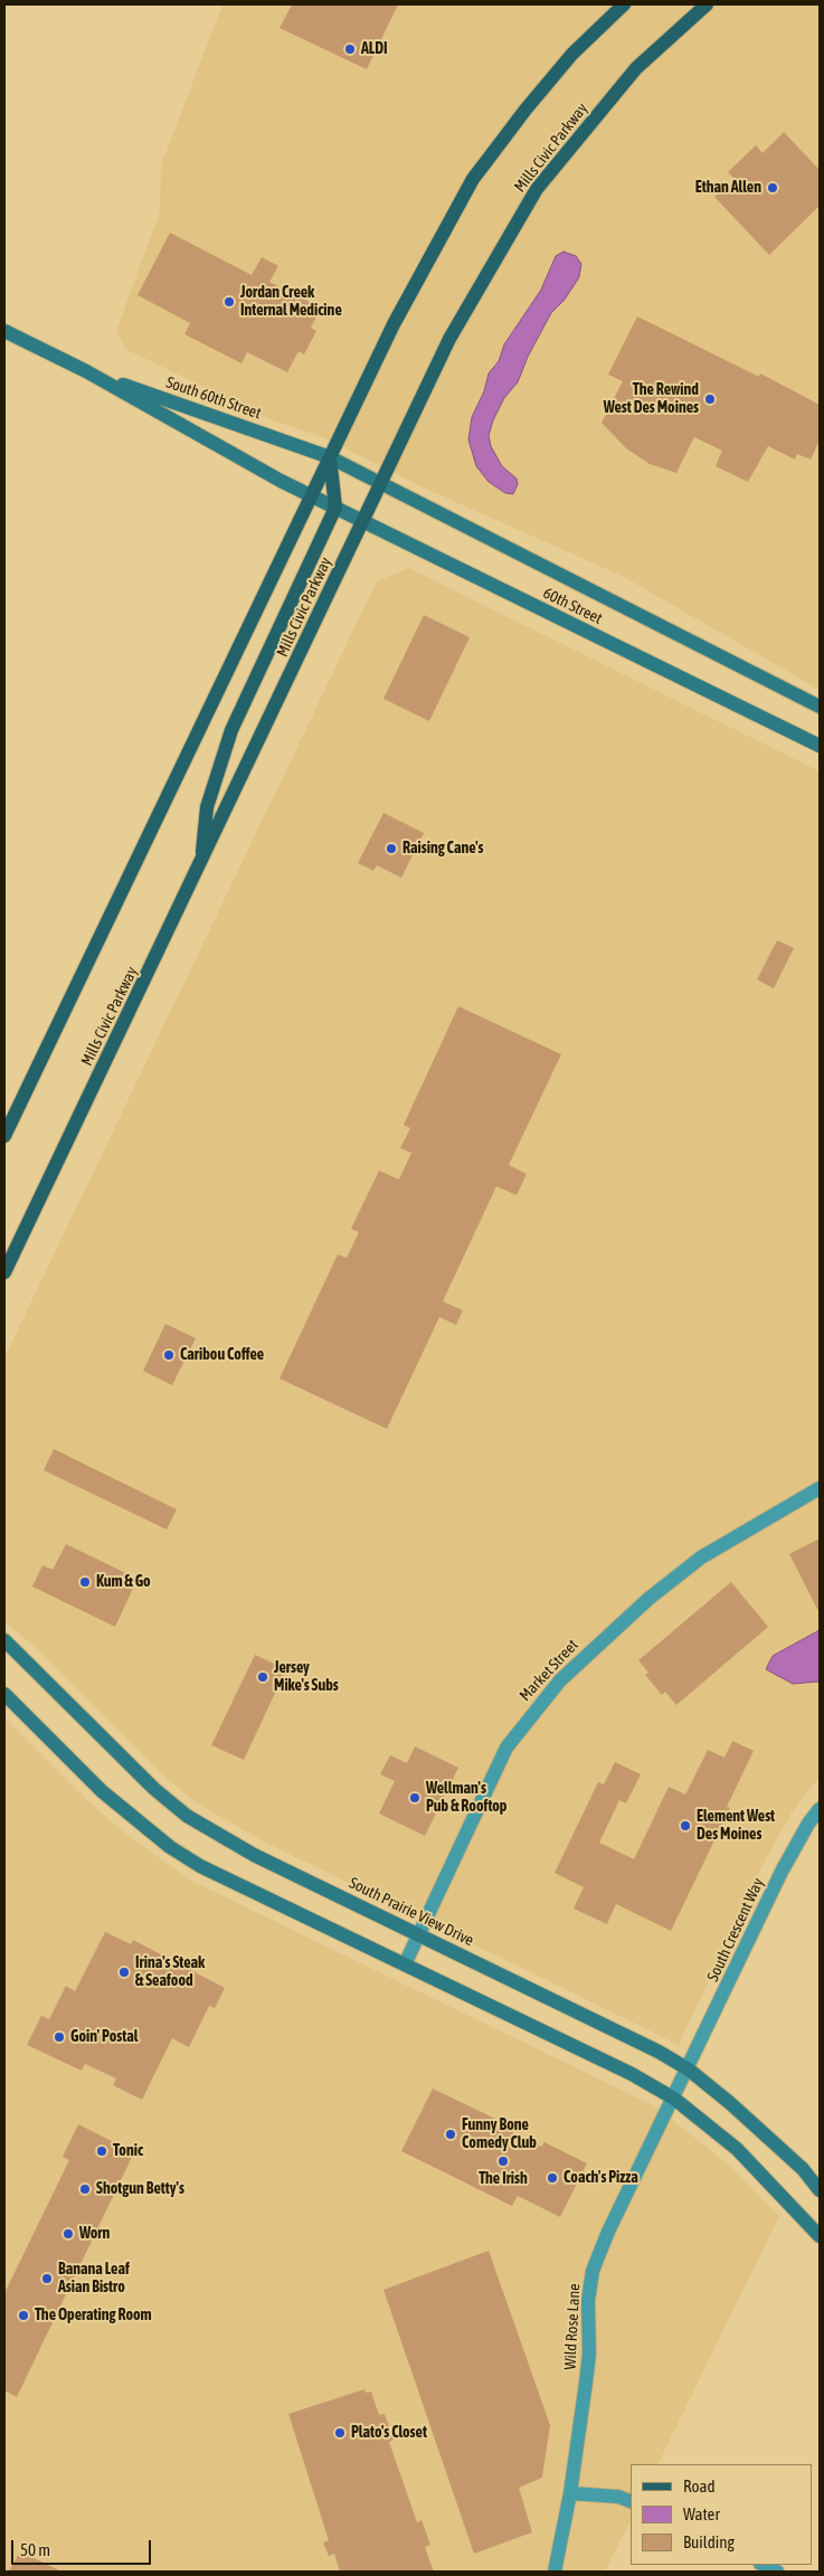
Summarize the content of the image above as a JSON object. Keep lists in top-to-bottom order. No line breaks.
{"streets":{"main road":["Mills Civic Parkway"],"street":["South 60th Street","60th Street","Market Street","South Prairie View Drive","South Crescent Way","Wild Rose Lane"]},"crossings":[["Mills Civic Parkway","60th Street"],["South 60th Street","60th Street"],["Market Street","South Prairie View Drive"],["South Prairie View Drive","South Crescent Way"],["South Prairie View Drive","Wild Rose Lane"],["South Crescent Way","Wild Rose Lane"]],"places":["ALDI","Ethan Allen","Jordan Creek Internal Medicine","The Rewind West Des Moines","Raising Cane's","Caribou Coffee","Kum & Go","Jersey Mike's Subs","Wellman's Pub & Rooftop","Element West Des Moines","Irina's Steak & Seafood","Goin' Postal","Funny Bone Comedy Club","Tonic","The Irish","Coach's Pizza","Shotgun Betty's","Worn","Banana Leaf Asian Bistro","The Operating Room","Plato's Closet"],"legend":["Road","Water","Building"],"scale_bar":"50 m"}
